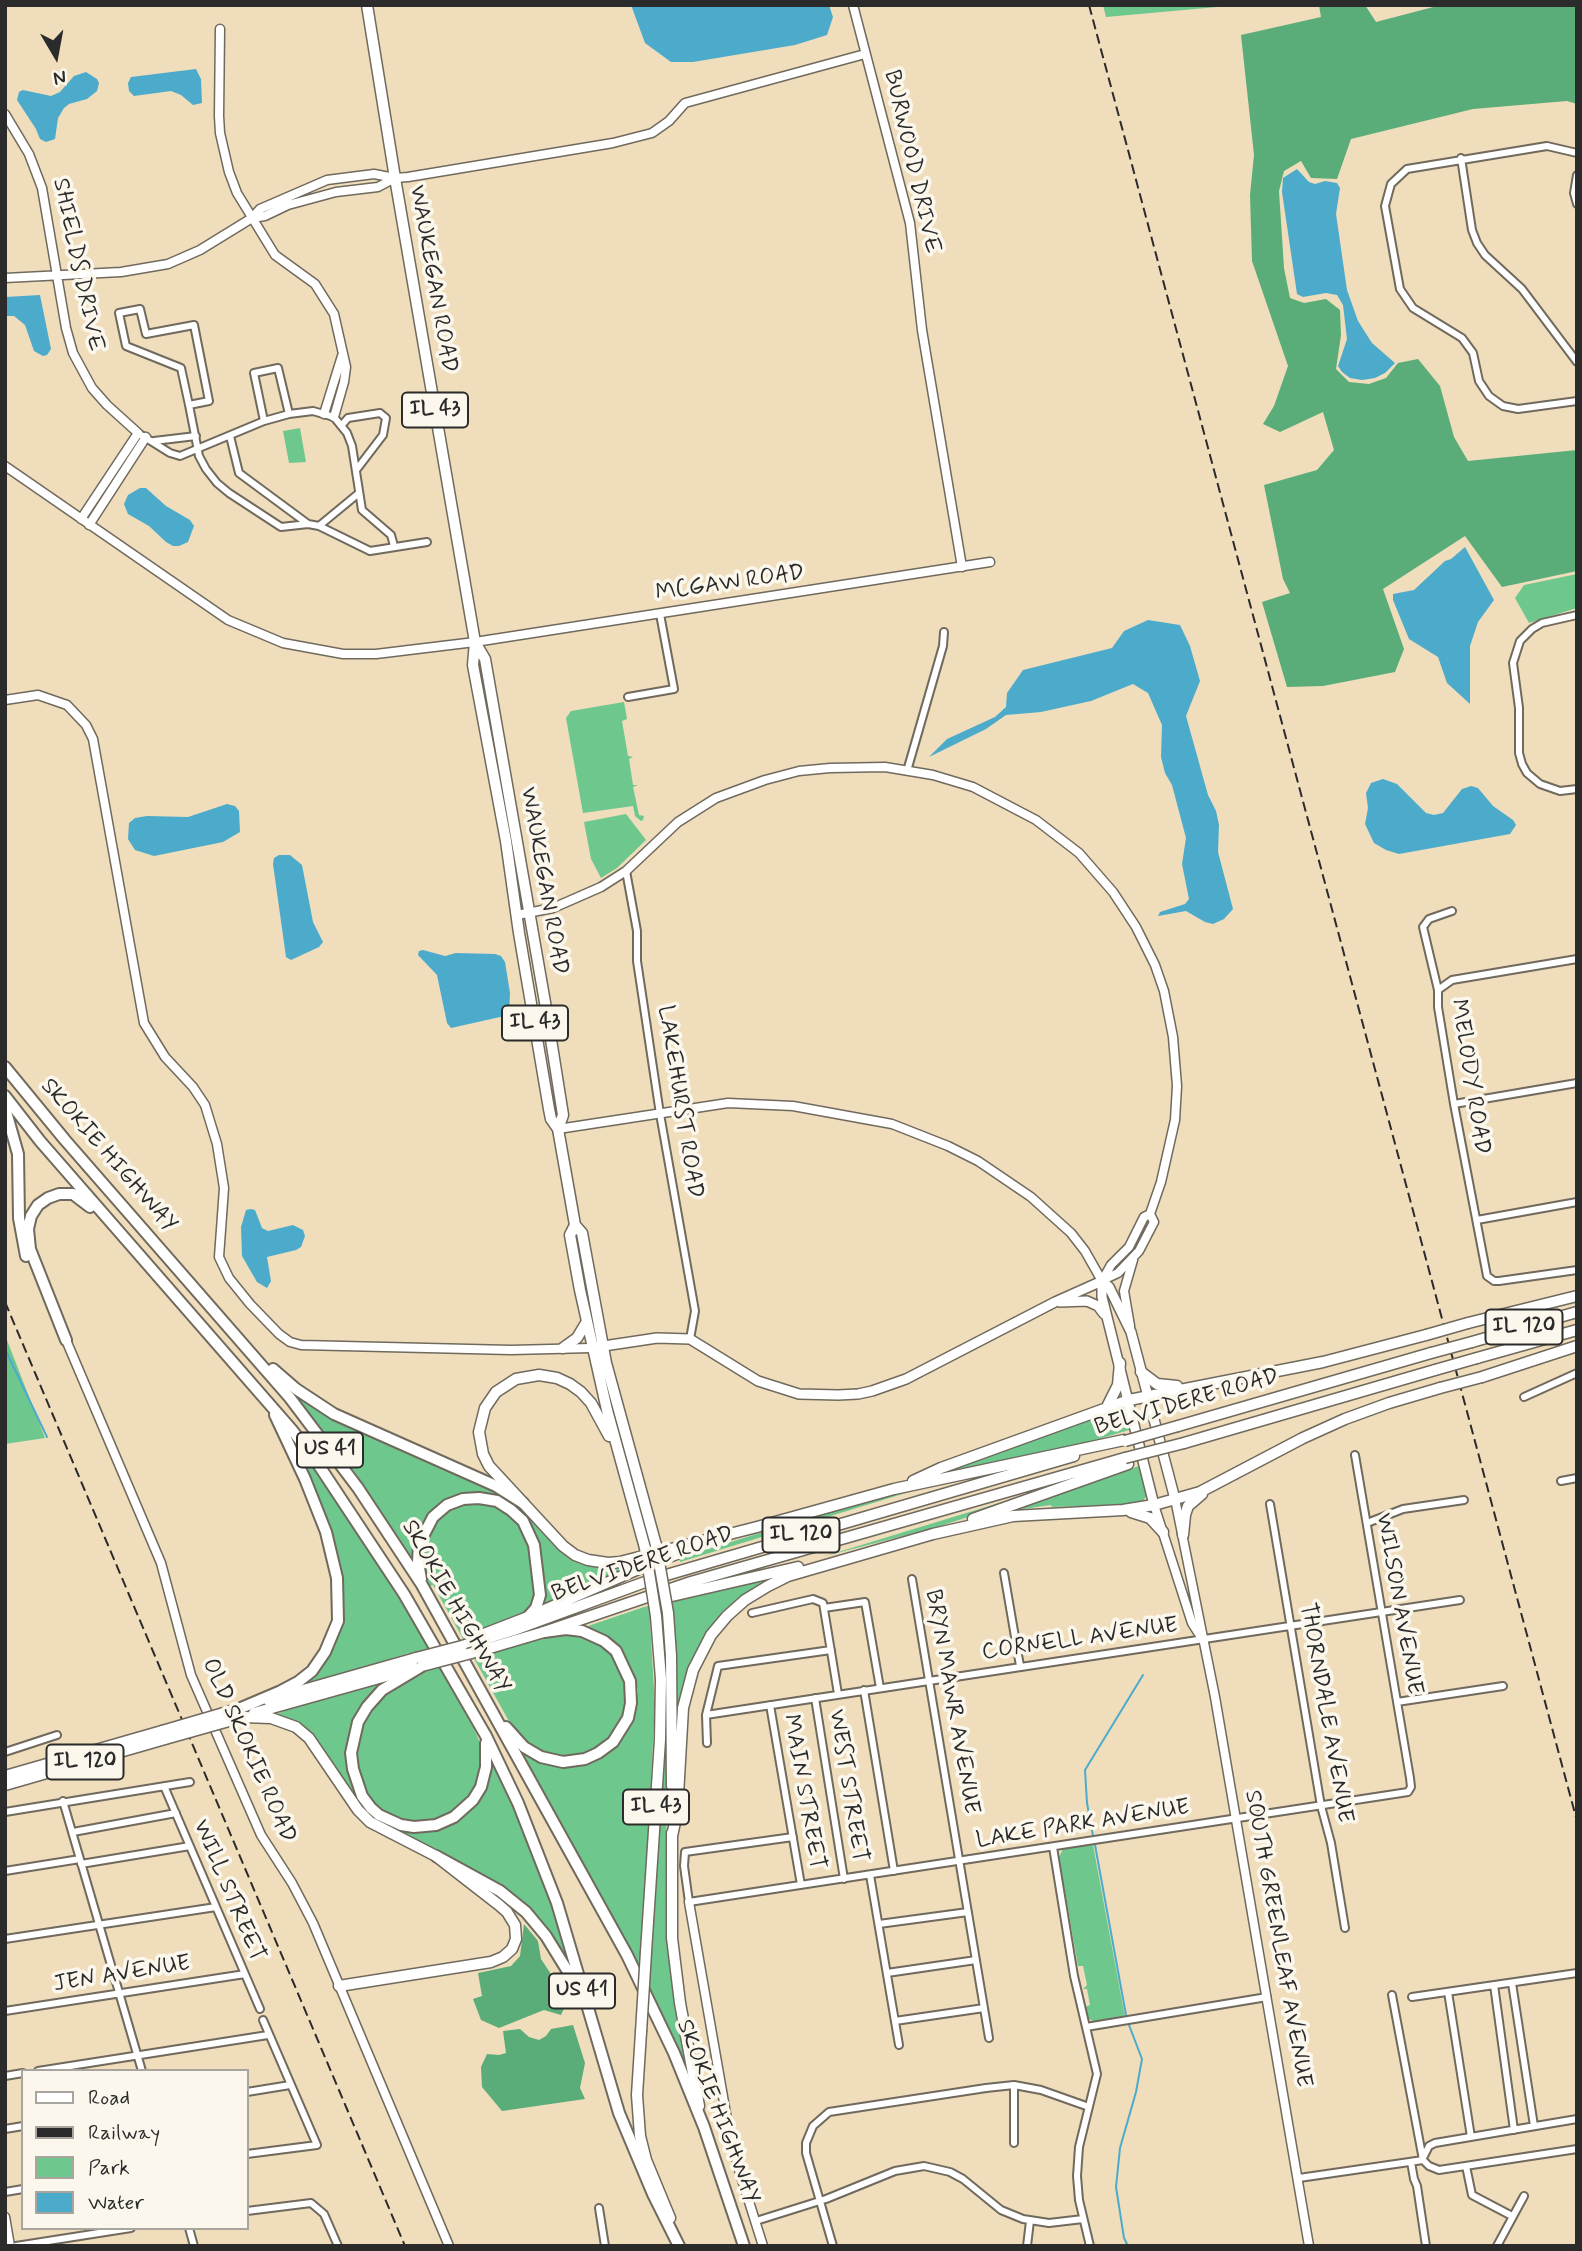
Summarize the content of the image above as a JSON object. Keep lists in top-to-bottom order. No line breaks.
{"streets":{"highway":["SKOKIE HIGHWAY","US 41"],"main road":["WAUKEGAN ROAD","IL 43","IL 120","BELVIDERE ROAD"],"street":["BURWOOD DRIVE","SHIELDS DRIVE","MCGAW ROAD","MELODY ROAD","LAKEHURST ROAD","WILSON AVENUE","CORNELL AVENUE","BRYN MAWR AVENUE","THORNDALE AVENUE","OLD SKOKIE ROAD","WEST STREET","MAIN STREET","LAKE PARK AVENUE","WILL STREET","SOUTH GREENLEAF AVENUE","JEN AVENUE"]},"crossings":[["BURWOOD DRIVE","MCGAW ROAD"],["WAUKEGAN ROAD","IL 43"],["WAUKEGAN ROAD","MCGAW ROAD"],["IL 43","SKOKIE HIGHWAY"],["WILSON AVENUE","CORNELL AVENUE"],["WILSON AVENUE","LAKE PARK AVENUE"],["CORNELL AVENUE","BRYN MAWR AVENUE"],["CORNELL AVENUE","THORNDALE AVENUE"],["CORNELL AVENUE","WEST STREET"],["CORNELL AVENUE","MAIN STREET"],["CORNELL AVENUE","SOUTH GREENLEAF AVENUE"],["BRYN MAWR AVENUE","LAKE PARK AVENUE"],["THORNDALE AVENUE","LAKE PARK AVENUE"],["WEST STREET","LAKE PARK AVENUE"],["MAIN STREET","LAKE PARK AVENUE"],["LAKE PARK AVENUE","SOUTH GREENLEAF AVENUE"],["WILL STREET","JEN AVENUE"]],"legend":["Road","Railway","Park","Water"],"north":"bottom"}
